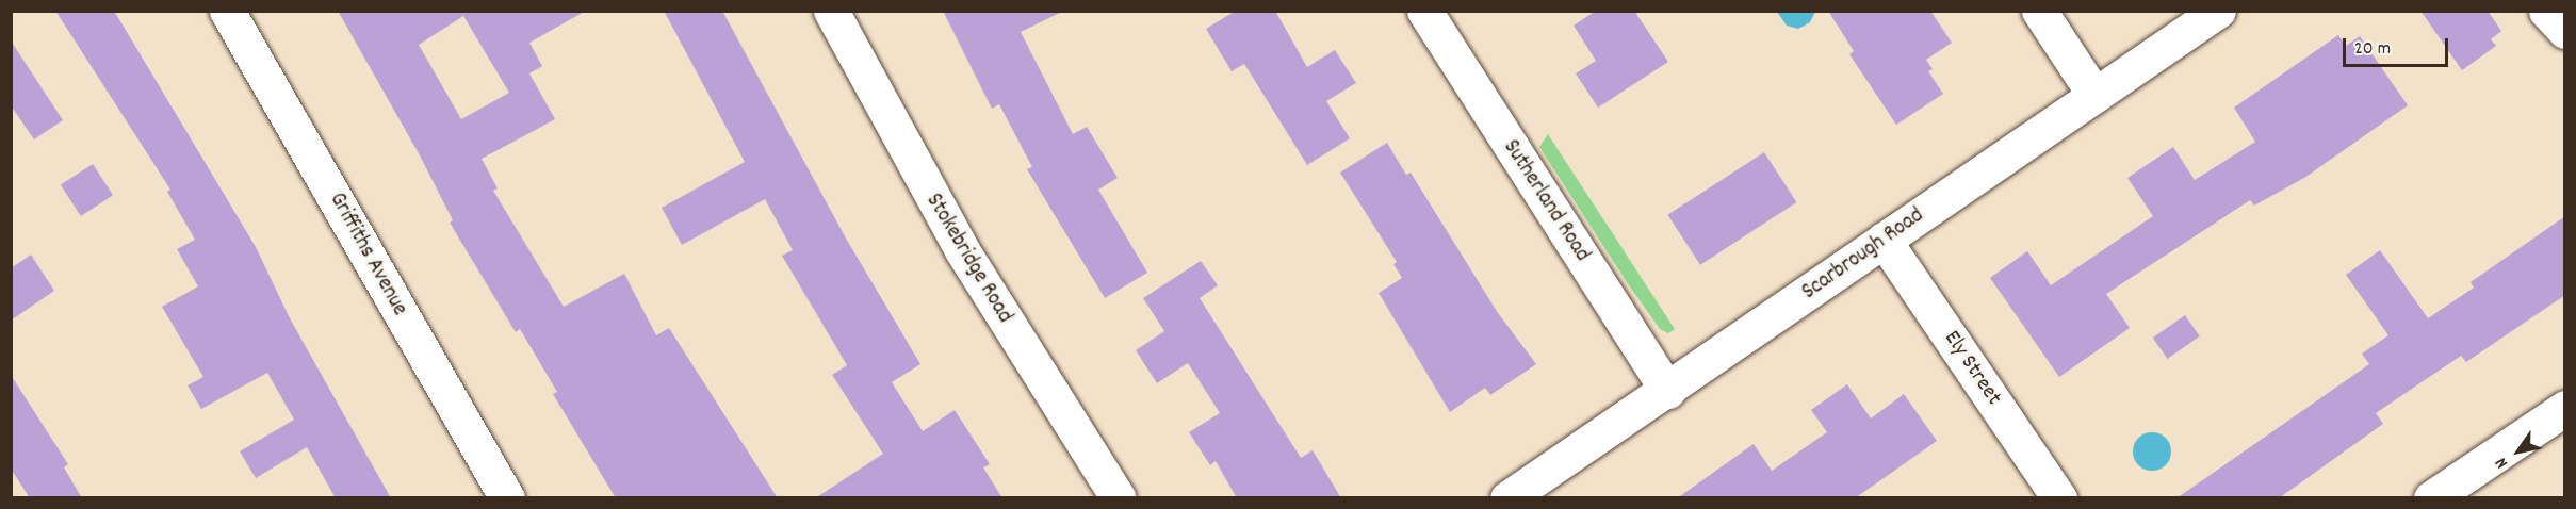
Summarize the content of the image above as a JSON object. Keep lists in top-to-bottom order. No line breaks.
{"streets":{"street":["Sutherland Road","Griffiths Avenue","Scarbrough Road","Stokebridge Road","Ely Street"]},"crossings":[["Sutherland Road","Scarbrough Road"],["Scarbrough Road","Ely Street"]],"scale_bar":"20 m","north":"bottom left"}
